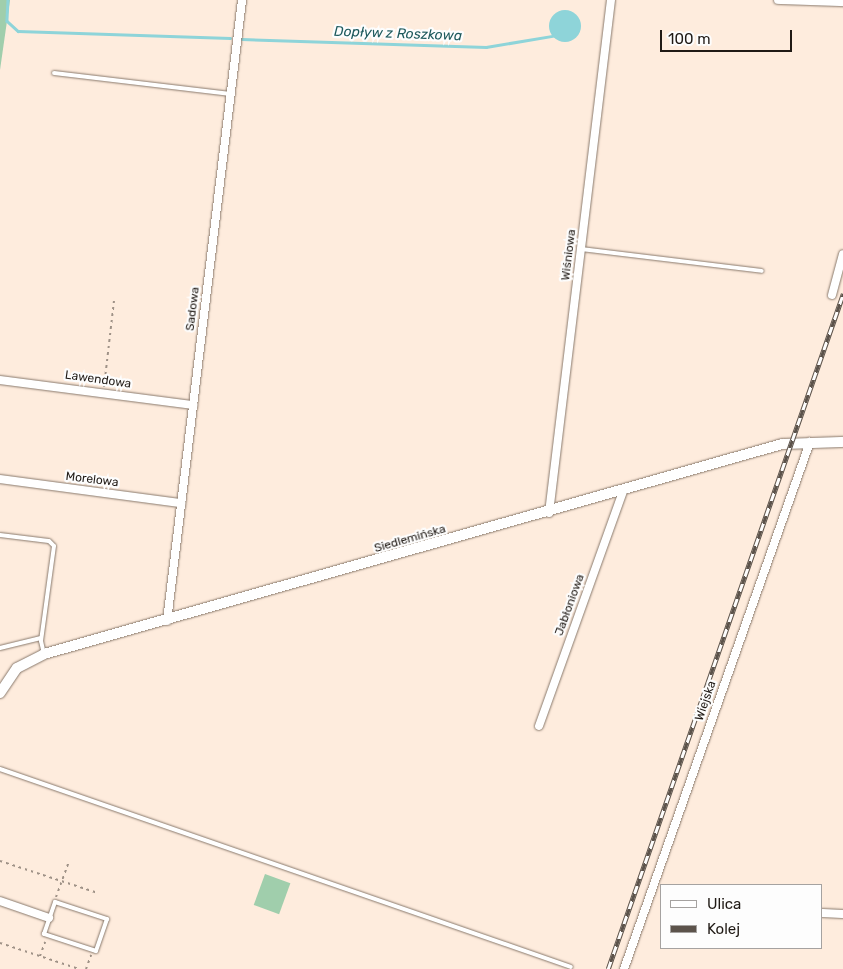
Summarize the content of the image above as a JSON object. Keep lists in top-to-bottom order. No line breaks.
{"streets":{"street":["Wiśniowa","Sadowa","Lawendowa","Morelowa","Siedlemińska","Jabłoniowa","Wiejska"]},"crossings":[["Wiśniowa","Siedlemińska"],["Sadowa","Lawendowa"],["Sadowa","Morelowa"],["Sadowa","Siedlemińska"],["Siedlemińska","Jabłoniowa"],["Siedlemińska","Wiejska"]],"water":["Dopływ z Roszkowa"],"legend":["Ulica","Kolej"],"scale_bar":"100 m"}
